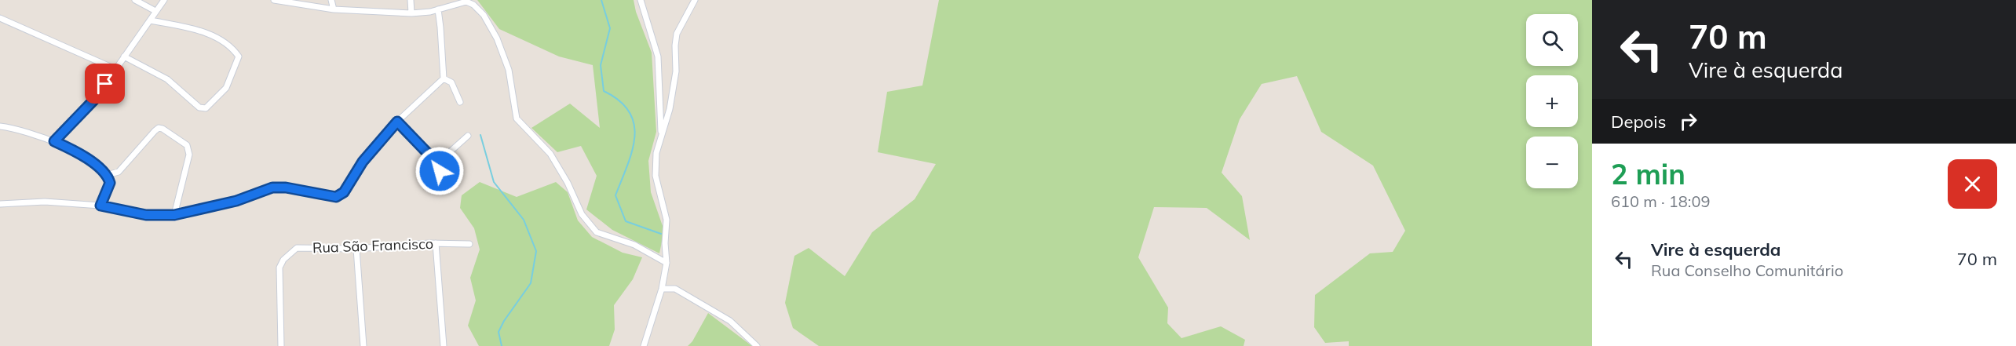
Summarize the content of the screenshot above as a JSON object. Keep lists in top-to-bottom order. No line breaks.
{"streets":{"street":["Rua São Francisco"]},"page":{"turn":["70 m","Vire à esquerda"],"map_buttons":["+","−"],"then":"Depois","heading":["2 min","610 m · 18:09"],"list":[{"name":"Vire à esquerda","note":"Rua Conselho Comunitário","value":"70 m"}]}}
